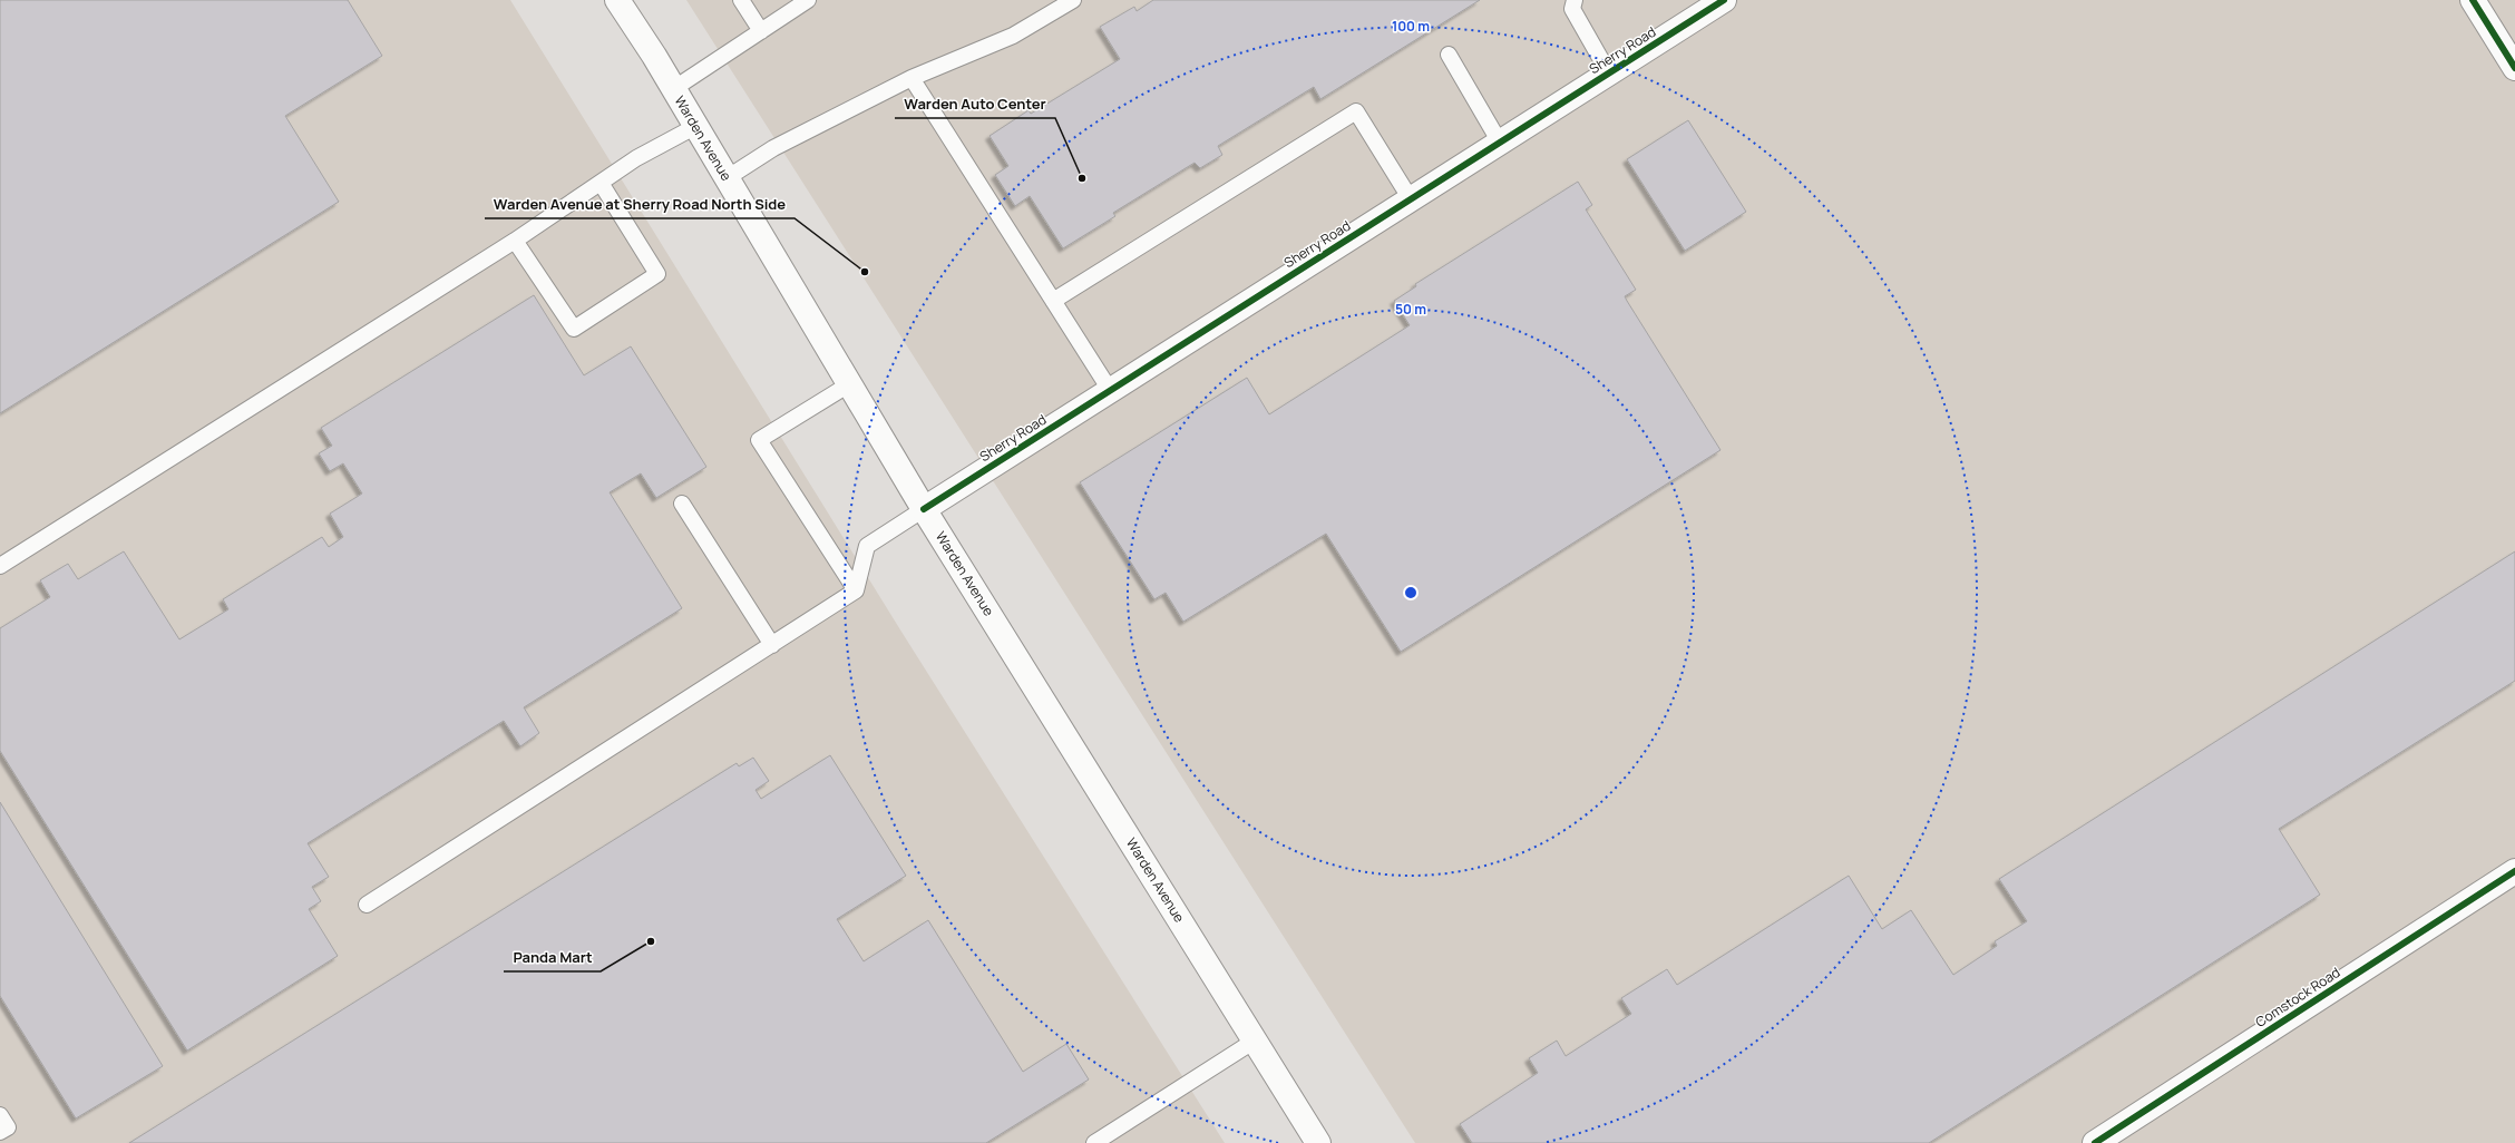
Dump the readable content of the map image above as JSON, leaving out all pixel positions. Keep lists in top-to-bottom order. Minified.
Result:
{"streets":{"street":["Sherry Road","Warden Avenue","Comstock Road"]},"crossings":[["Sherry Road","Warden Avenue"]],"places":["Warden Auto Center","Warden Avenue at Sherry Road North Side","Panda Mart"],"rings":["100 m","50 m"]}
